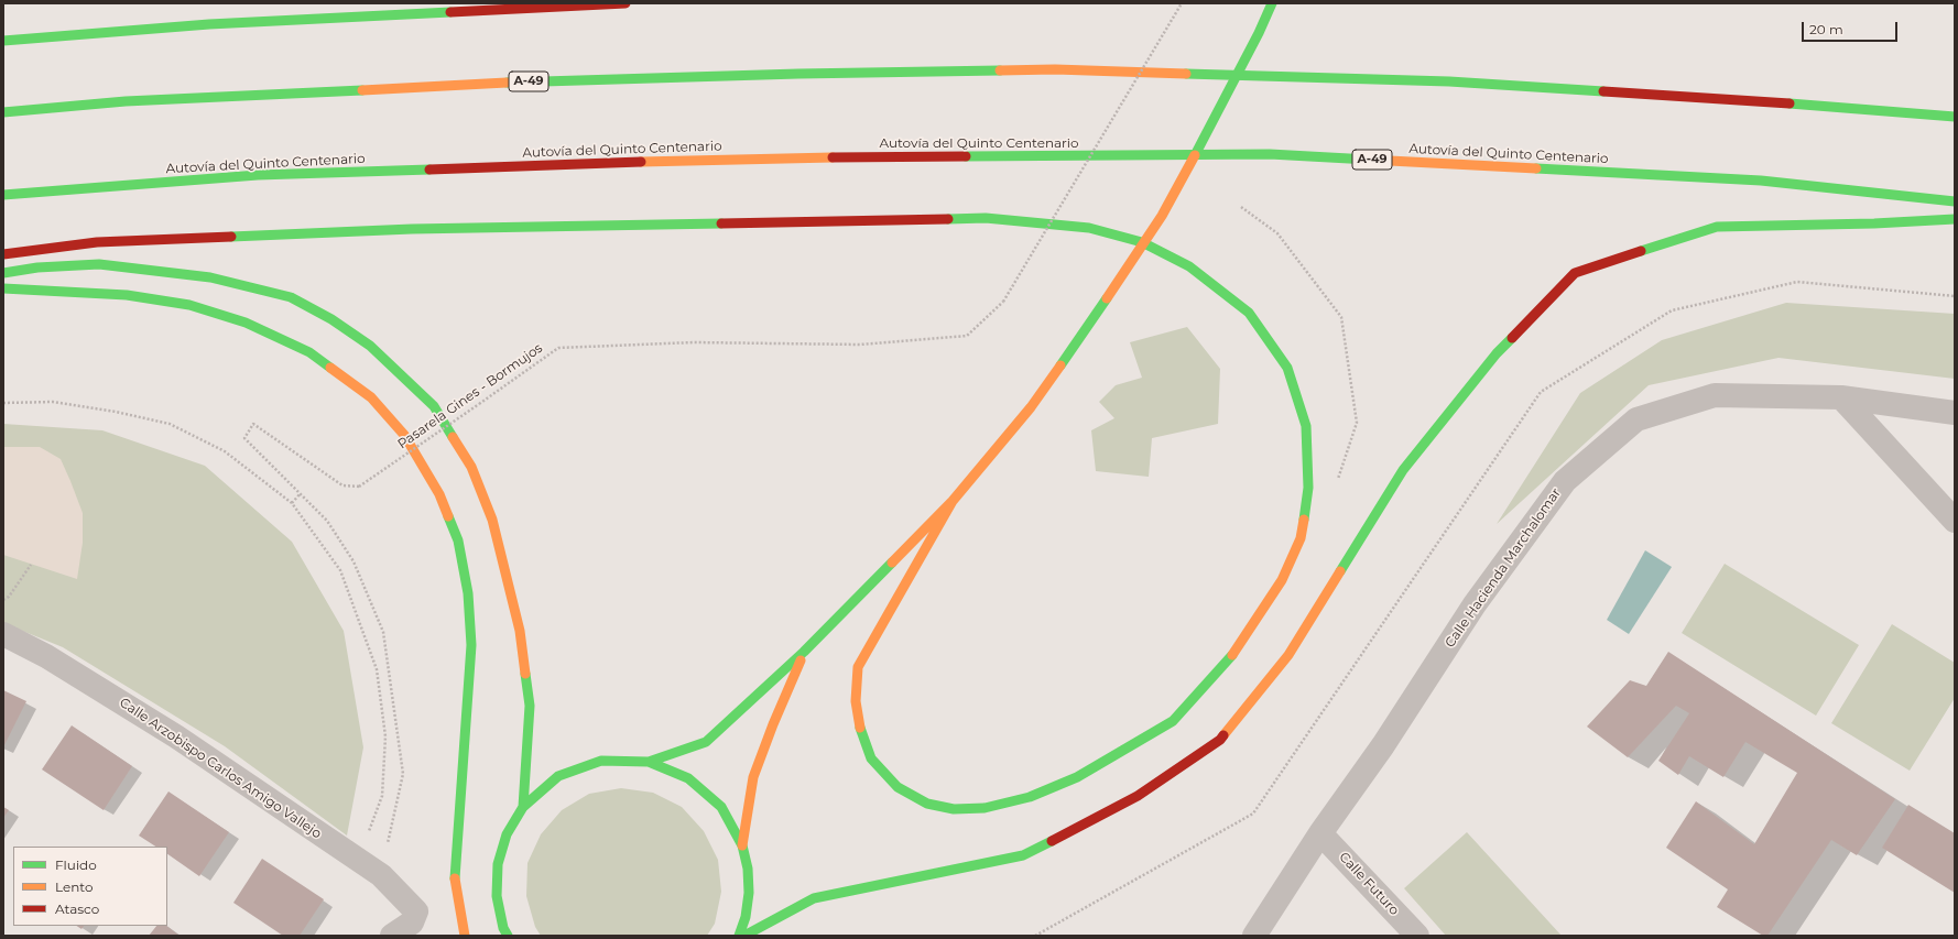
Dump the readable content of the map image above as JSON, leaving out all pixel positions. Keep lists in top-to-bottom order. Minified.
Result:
{"streets":{"main road":["A-49","Autovía del Quinto Centenario"],"street":["Calle Hacienda Marchalomar","Calle Arzobispo Carlos Amigo Vallejo","Calle Futuro"],"path":["Pasarela Gines - Bormujos"]},"crossings":[["Pasarela Gines - Bormujos","Calle Arzobispo Carlos Amigo Vallejo"],["Calle Hacienda Marchalomar","Calle Futuro"]],"legend":["Fluido","Lento","Atasco"],"scale_bar":"20 m"}
